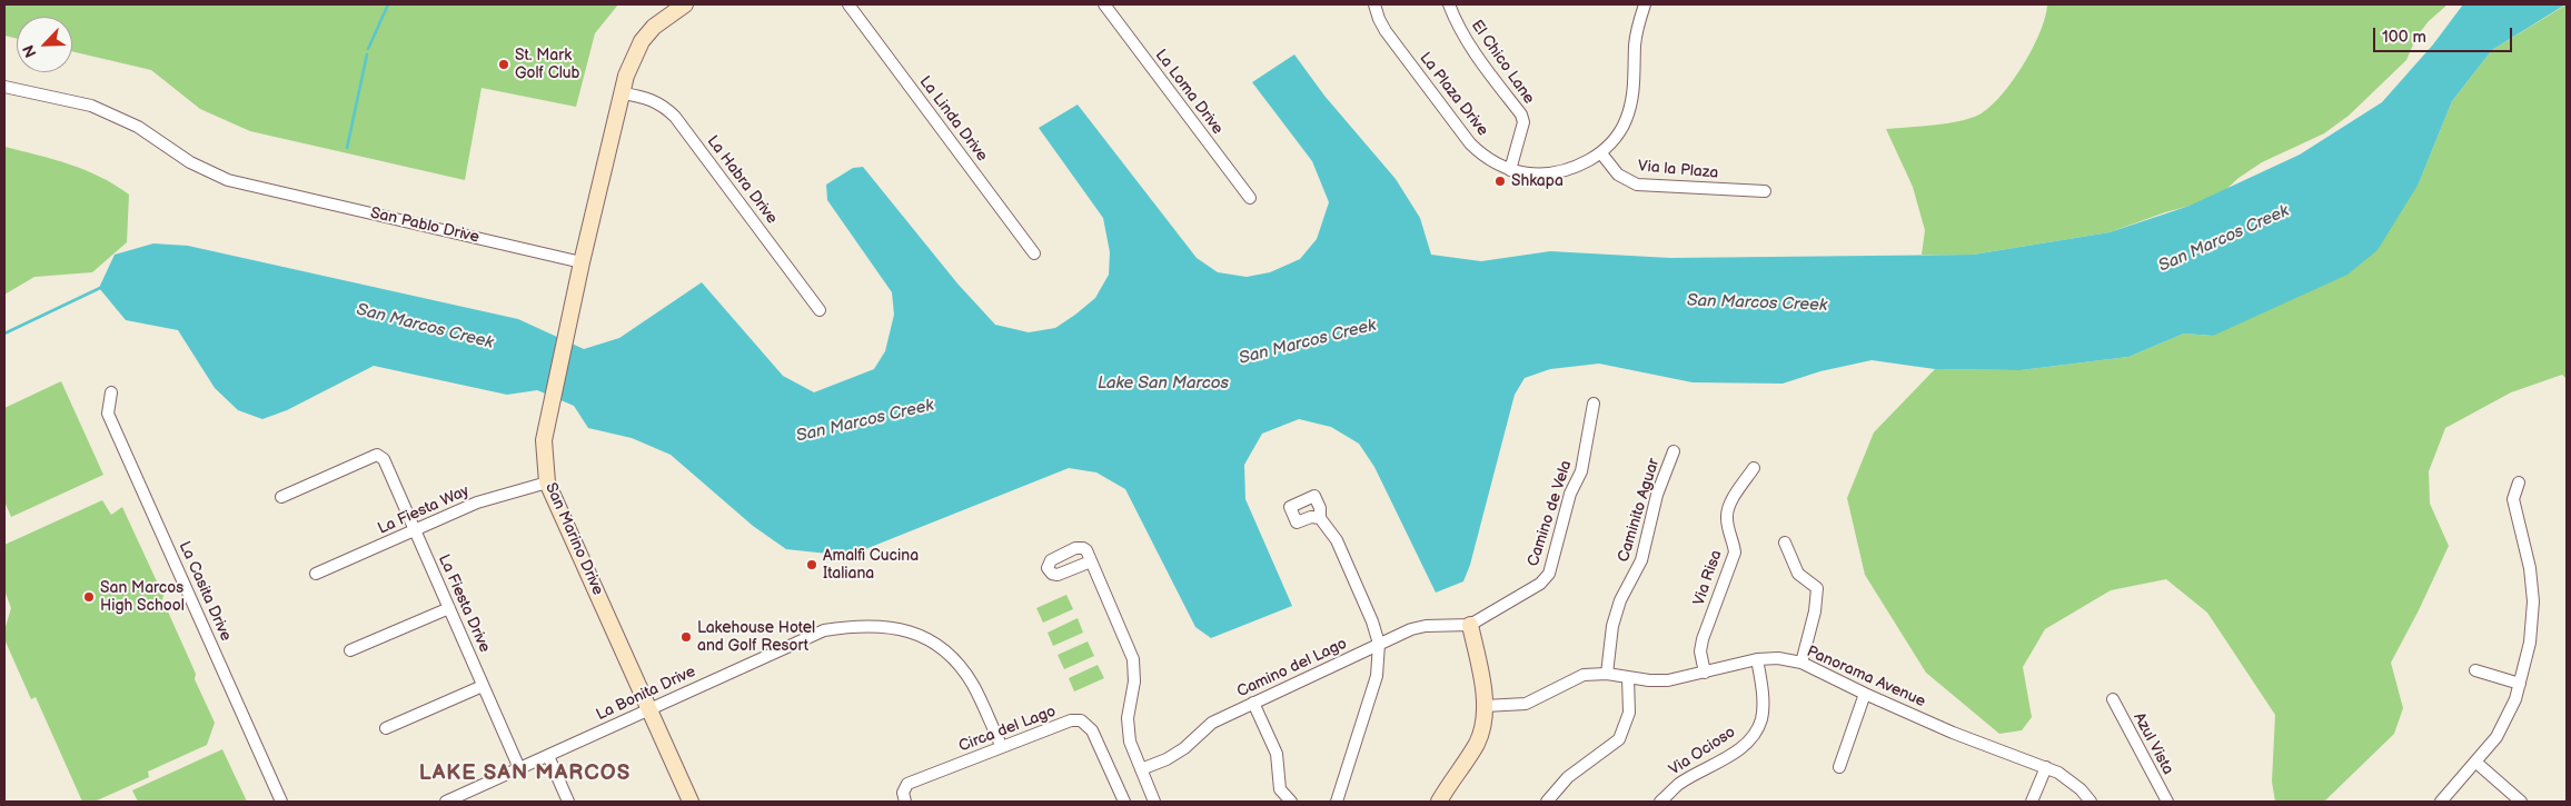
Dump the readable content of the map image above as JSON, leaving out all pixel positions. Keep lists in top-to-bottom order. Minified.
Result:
{"streets":{"street":["El Chico Lane","La Loma Drive","La Plaza Drive","La Linda Drive","Via la Plaza","La Habra Drive","San Pablo Drive","La Fiesta Way","Caminito Aguar","Camino de Vela","San Marino Drive","Via Risa","La Casita Drive","La Fiesta Drive","Camino del Lago","Panorama Avenue","La Bonita Drive","Circa del Lago","Azul Vista","Via Ocioso"]},"crossings":[["El Chico Lane","La Plaza Drive"],["La Plaza Drive","Via la Plaza"],["San Pablo Drive","San Marino Drive"],["La Fiesta Way","San Marino Drive"],["La Fiesta Way","La Fiesta Drive"],["Caminito Aguar","Panorama Avenue"],["Camino de Vela","Camino del Lago"],["San Marino Drive","La Bonita Drive"],["Via Risa","Panorama Avenue"],["La Fiesta Drive","La Bonita Drive"],["Panorama Avenue","Via Ocioso"],["La Bonita Drive","Circa del Lago"]],"districts":["LAKE SAN MARCOS"],"water":["San Marcos Creek","Lake San Marcos"],"places":["St. Mark Golf Club","Shkapa","Amalfi Cucina Italiana","San Marcos High School","Lakehouse Hotel and Golf Resort"],"scale_bar":"100 m","north":"bottom left"}
